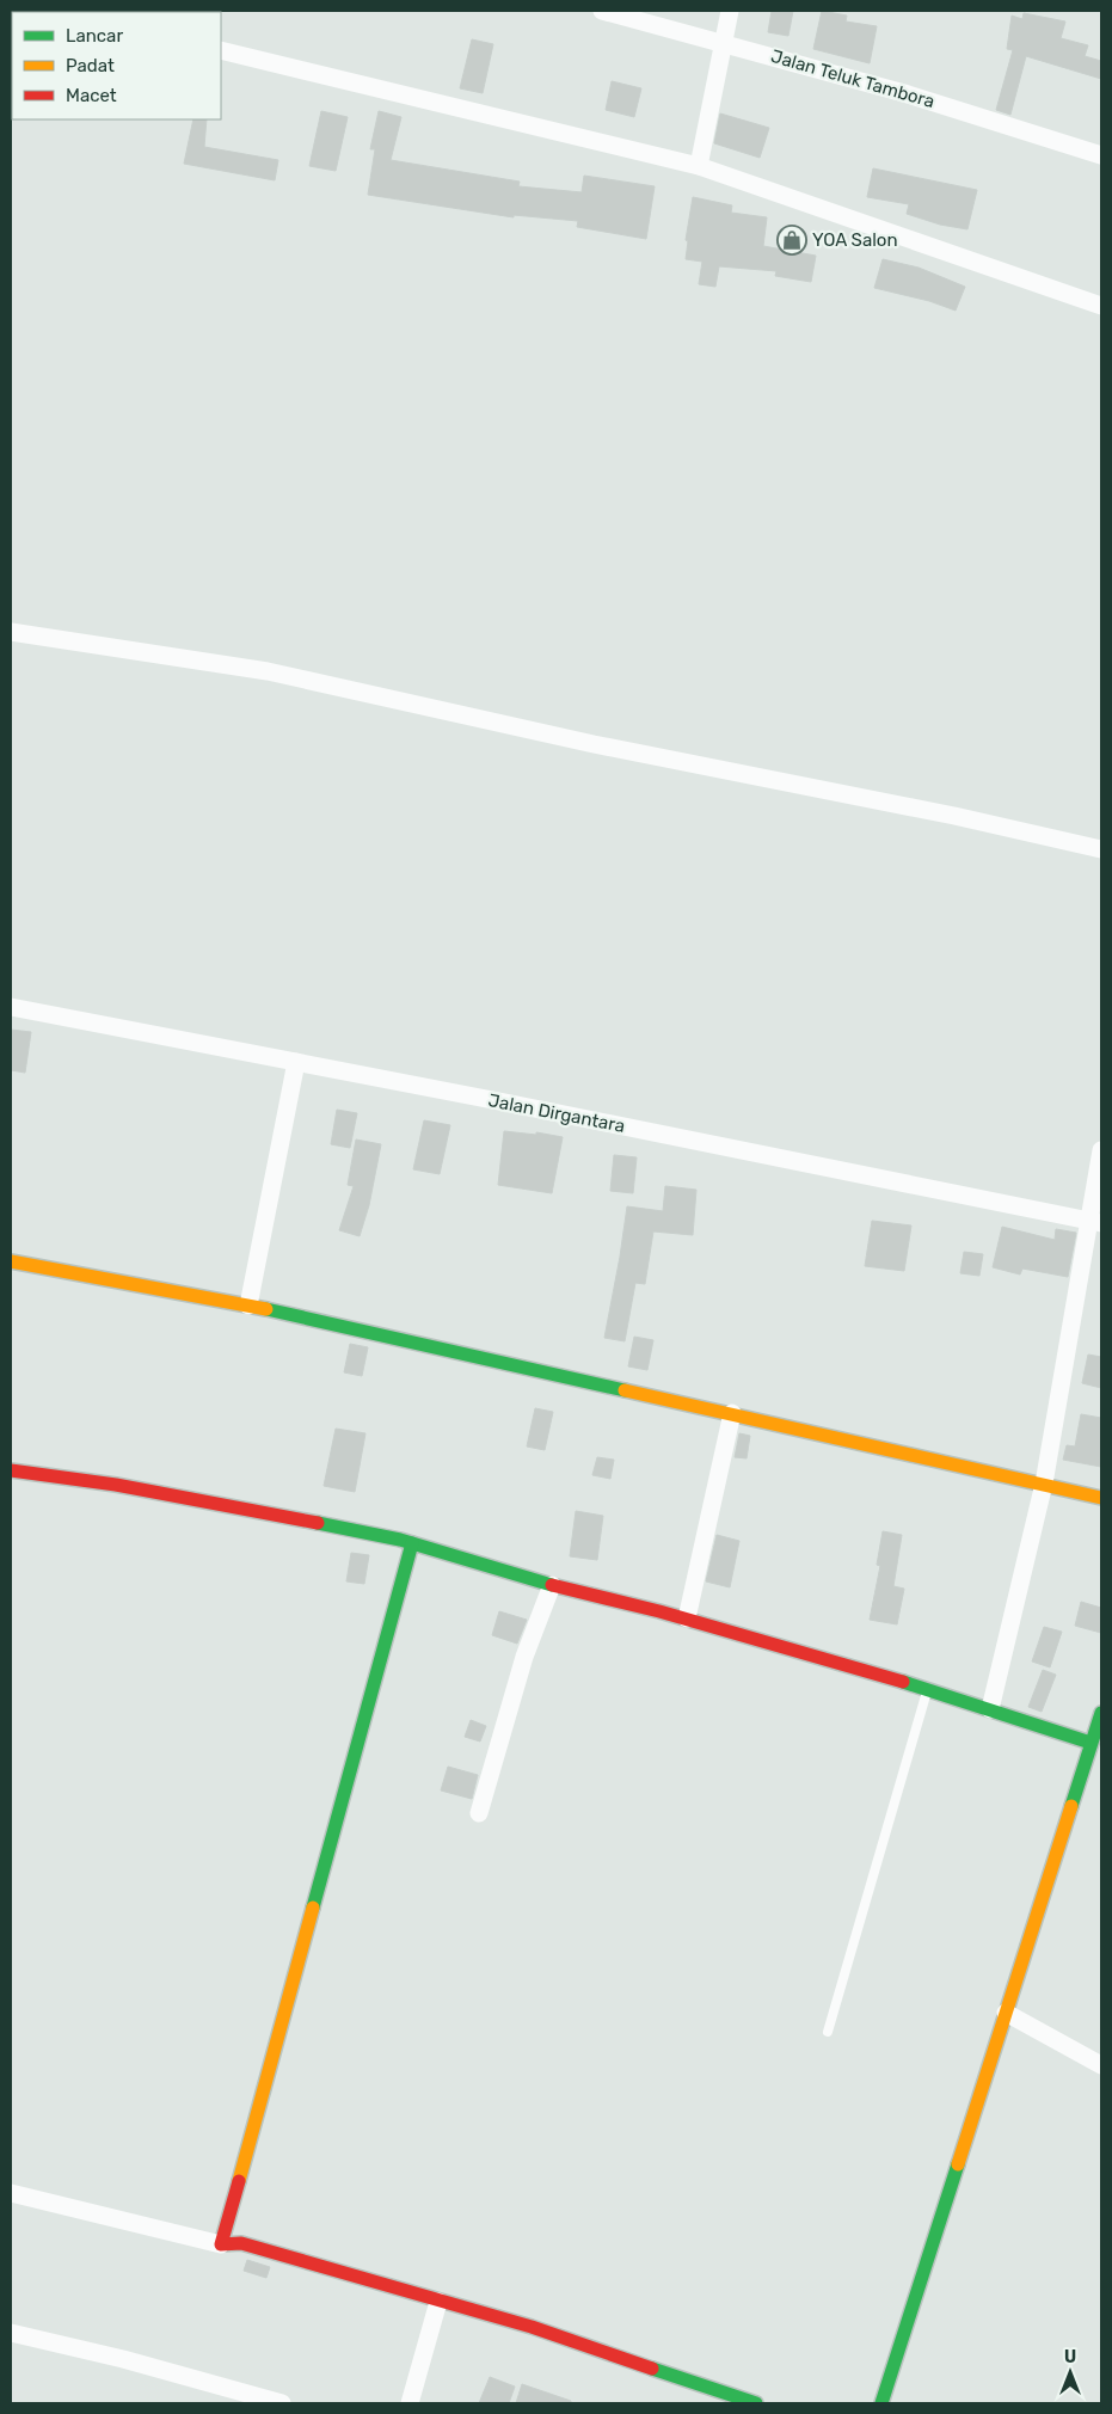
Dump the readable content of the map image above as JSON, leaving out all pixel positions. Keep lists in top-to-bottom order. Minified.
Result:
{"streets":{"street":["Jalan Teluk Tambora","Jalan Dirgantara"]},"places":{"shop":["YOA Salon"]},"legend":["Lancar","Padat","Macet"],"north":"top"}
